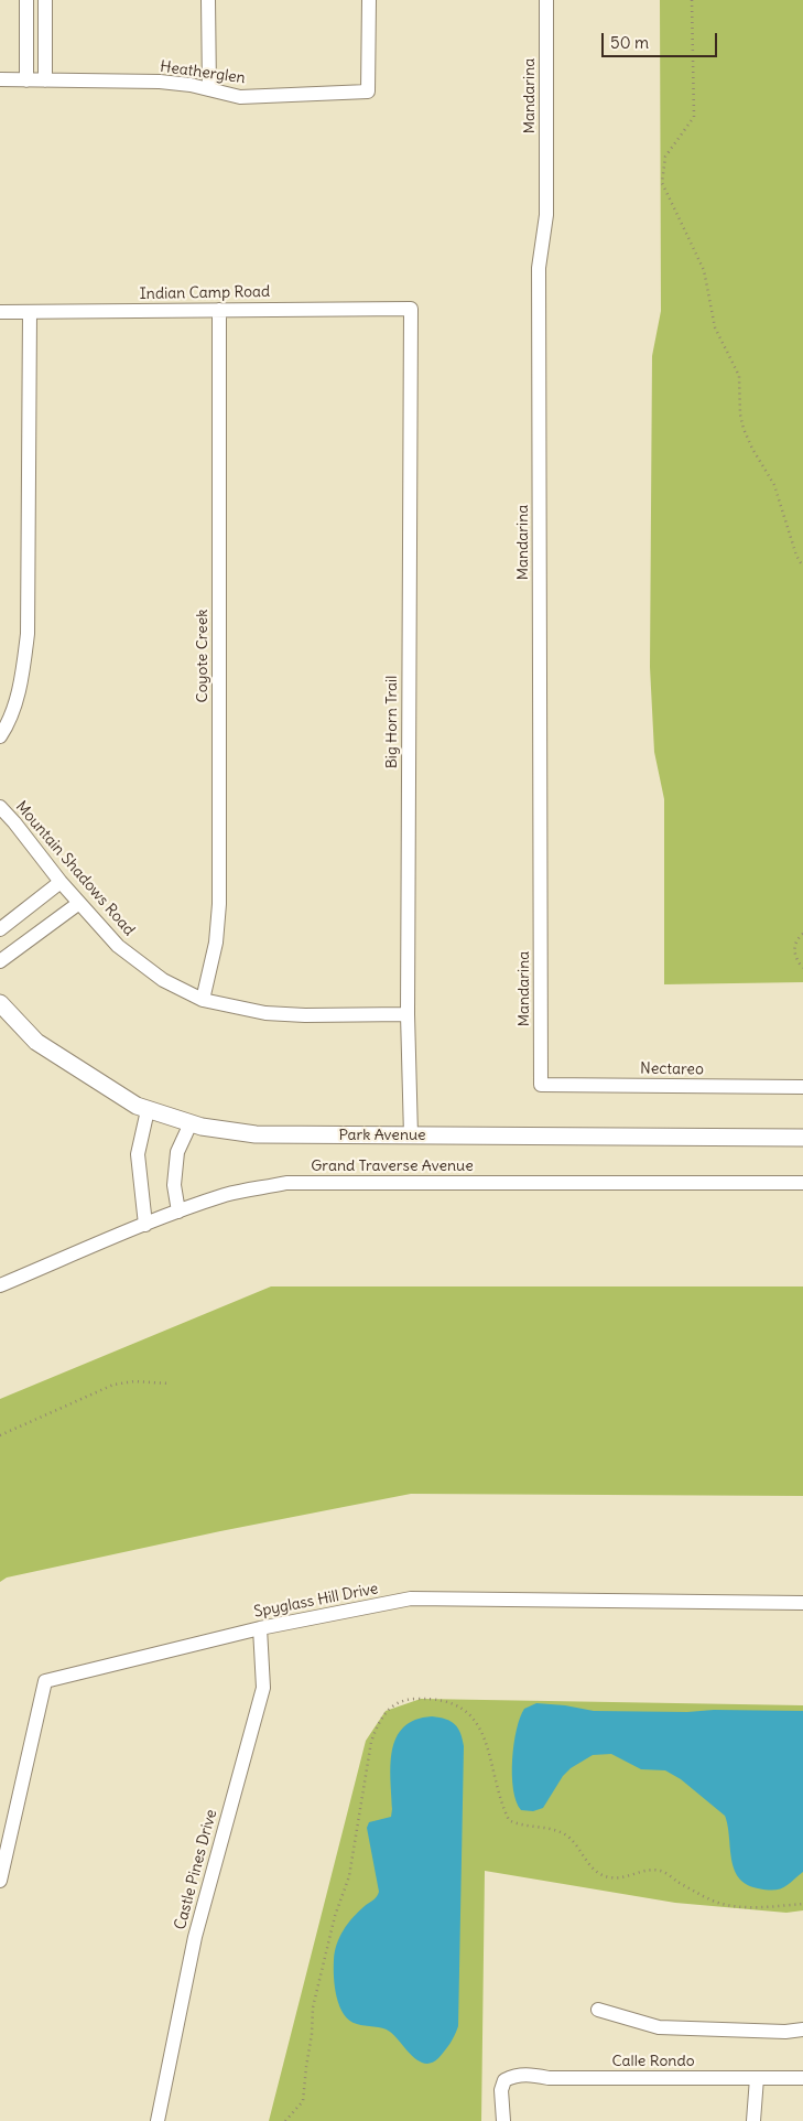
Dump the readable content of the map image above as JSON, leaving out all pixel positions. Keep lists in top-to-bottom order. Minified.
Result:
{"streets":{"street":["Heatherglen","Mandarina","Indian Camp Road","Coyote Creek","Big Horn Trail","Mountain Shadows Road","Nectareo","Park Avenue","Grand Traverse Avenue","Spyglass Hill Drive","Castle Pines Drive","Calle Rondo"]},"crossings":[["Mandarina","Nectareo"],["Indian Camp Road","Coyote Creek"],["Indian Camp Road","Big Horn Trail"],["Coyote Creek","Mountain Shadows Road"],["Big Horn Trail","Mountain Shadows Road"],["Big Horn Trail","Park Avenue"],["Spyglass Hill Drive","Castle Pines Drive"]],"scale_bar":"50 m"}
